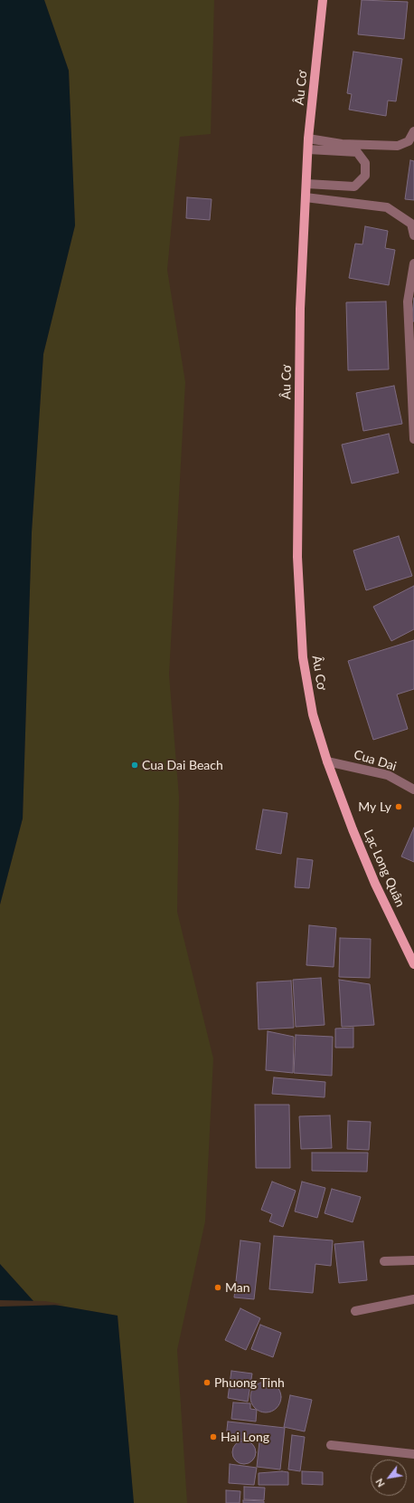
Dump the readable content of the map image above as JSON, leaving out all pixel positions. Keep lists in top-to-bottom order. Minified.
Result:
{"streets":{"main road":["Âu Cơ","Lạc Long Quân"],"street":["Cua Dai"]},"crossings":[["Âu Cơ","Cua Dai"],["Âu Cơ","Lạc Long Quân"],["Cua Dai","Lạc Long Quân"]],"places":["Cua Dai Beach","My Ly","Man","Phuong Tinh","Hai Long"],"north":"bottom left"}
